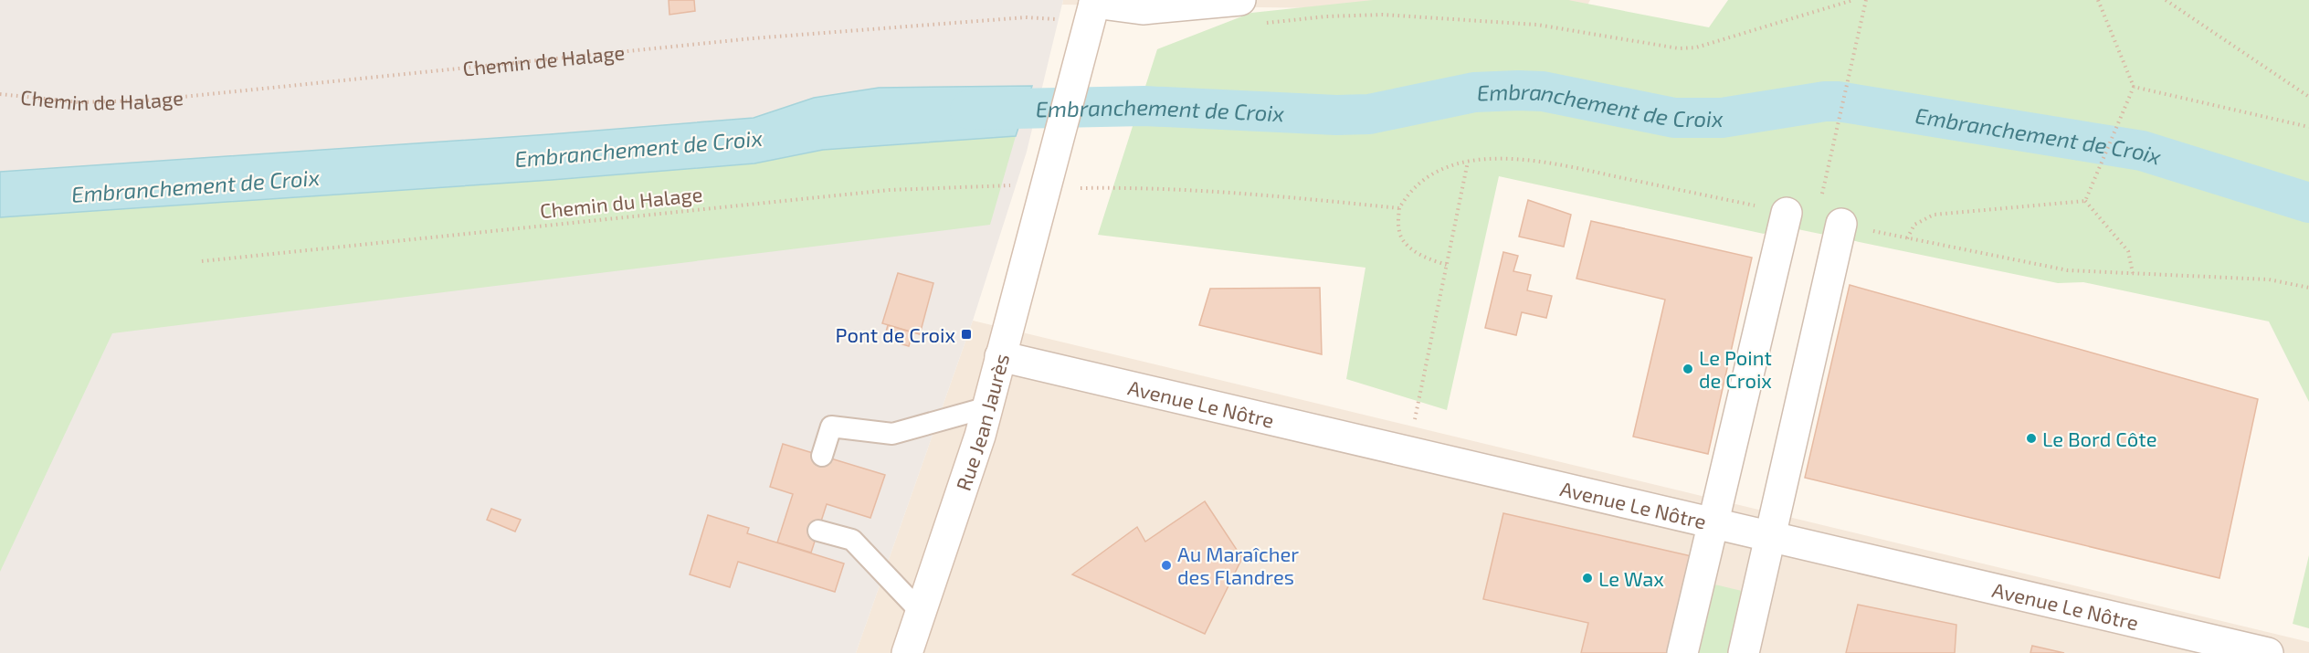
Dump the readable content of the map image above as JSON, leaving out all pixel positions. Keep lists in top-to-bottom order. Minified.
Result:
{"streets":{"street":["Avenue Le Nôtre","Rue Jean Jaurès"],"path":["Chemin de Halage","Chemin du Halage"]},"crossings":[["Chemin de Halage","Rue Jean Jaurès"],["Chemin du Halage","Rue Jean Jaurès"],["Avenue Le Nôtre","Rue Jean Jaurès"]],"water":["Embranchement de Croix"],"places":{"transit":["Pont de Croix"],"other":["Le Point de Croix","Le Bord Côte","Au Maraîcher des Flandres","Le Wax"]}}
